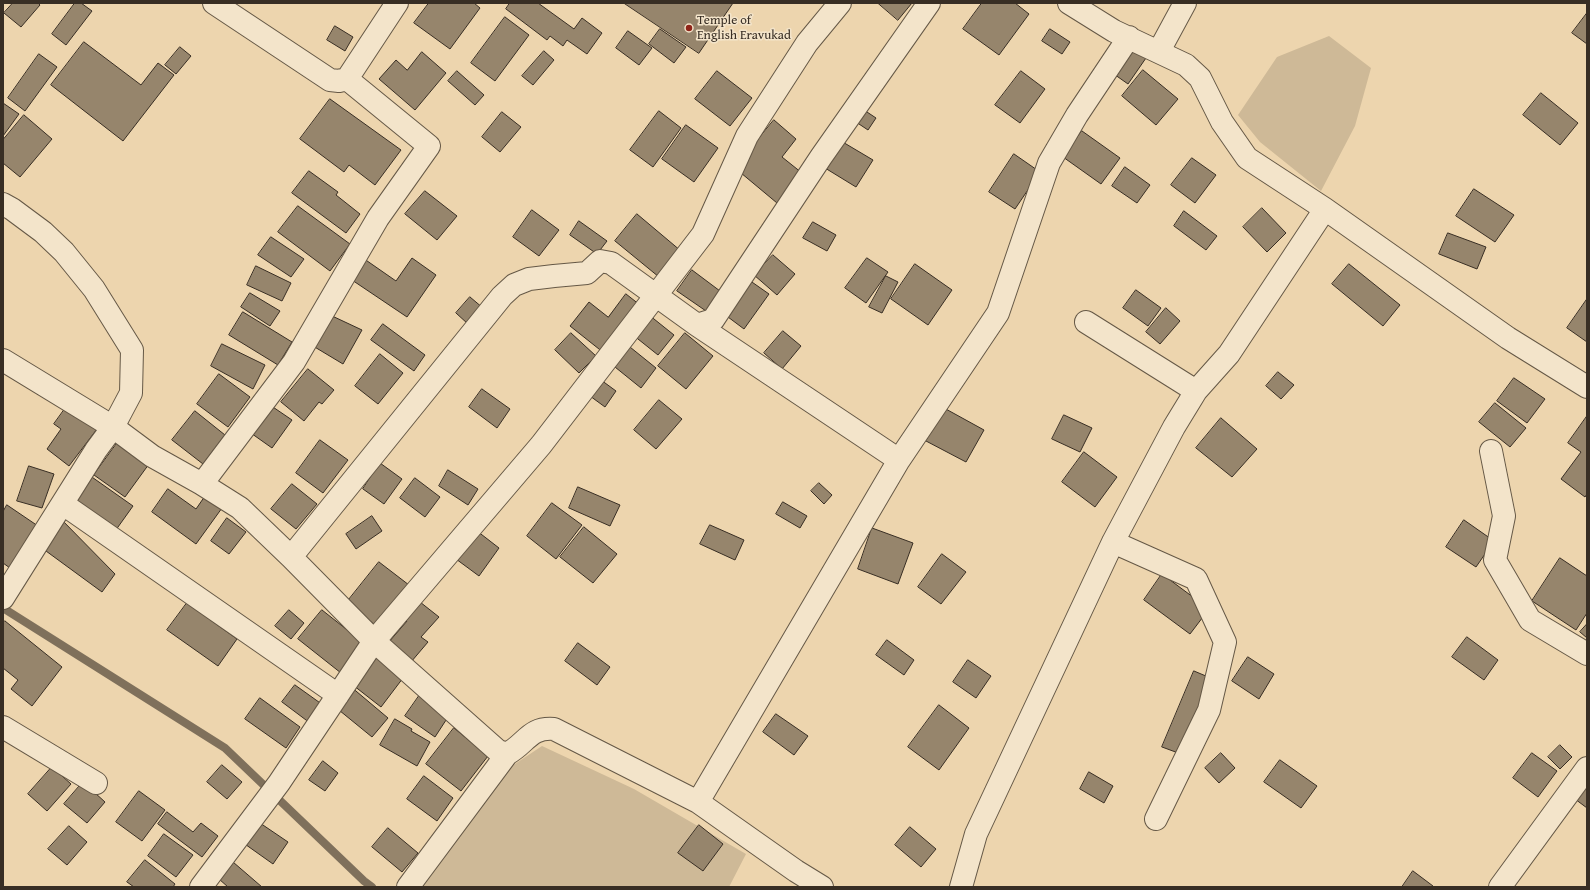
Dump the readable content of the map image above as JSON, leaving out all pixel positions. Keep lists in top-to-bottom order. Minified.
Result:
{"places":["Temple of English Eravukad"]}
